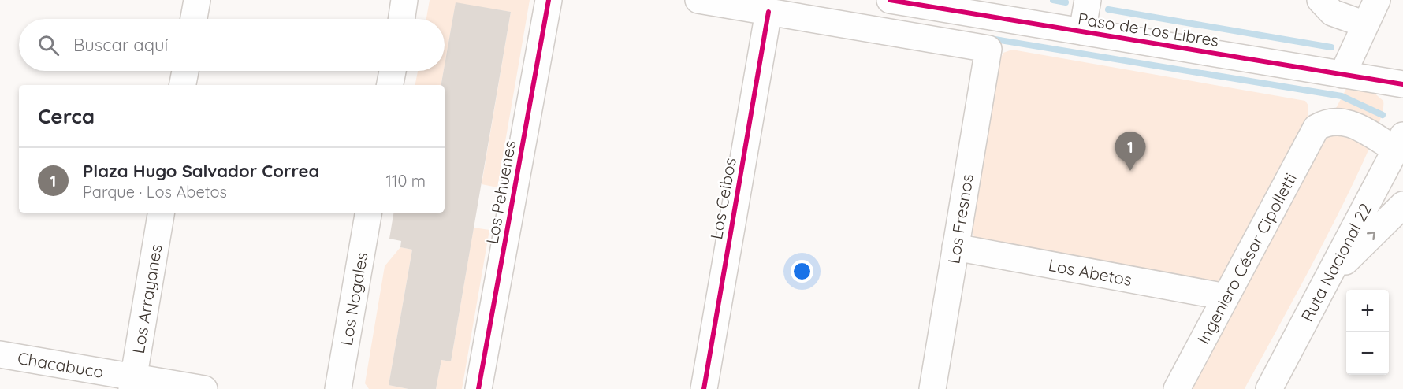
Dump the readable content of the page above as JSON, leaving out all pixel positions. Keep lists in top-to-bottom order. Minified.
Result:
{"streets":{"main road":["Paso de Los Libres","Los Pehuenes","Los Ceibos","Los Fresnos","Ingeniero César Cipolletti","Ruta Nacional 22","Los Abetos","Los Nogales","Los Arrayanes","Chacabuco"]},"crossings":[["Los Ceibos","Los Fresnos"],["Los Fresnos","Los Abetos"],["Ingeniero César Cipolletti","Ruta Nacional 22"],["Ingeniero César Cipolletti","Los Abetos"],["Los Arrayanes","Chacabuco"]],"page":{"search":"Buscar aquí","heading":"Cerca","pins":"1","list":[{"mark":"1","name":"Plaza Hugo Salvador Correa","note":"Parque · Los Abetos","value":"110 m"}],"map_buttons":["+","−"]}}
